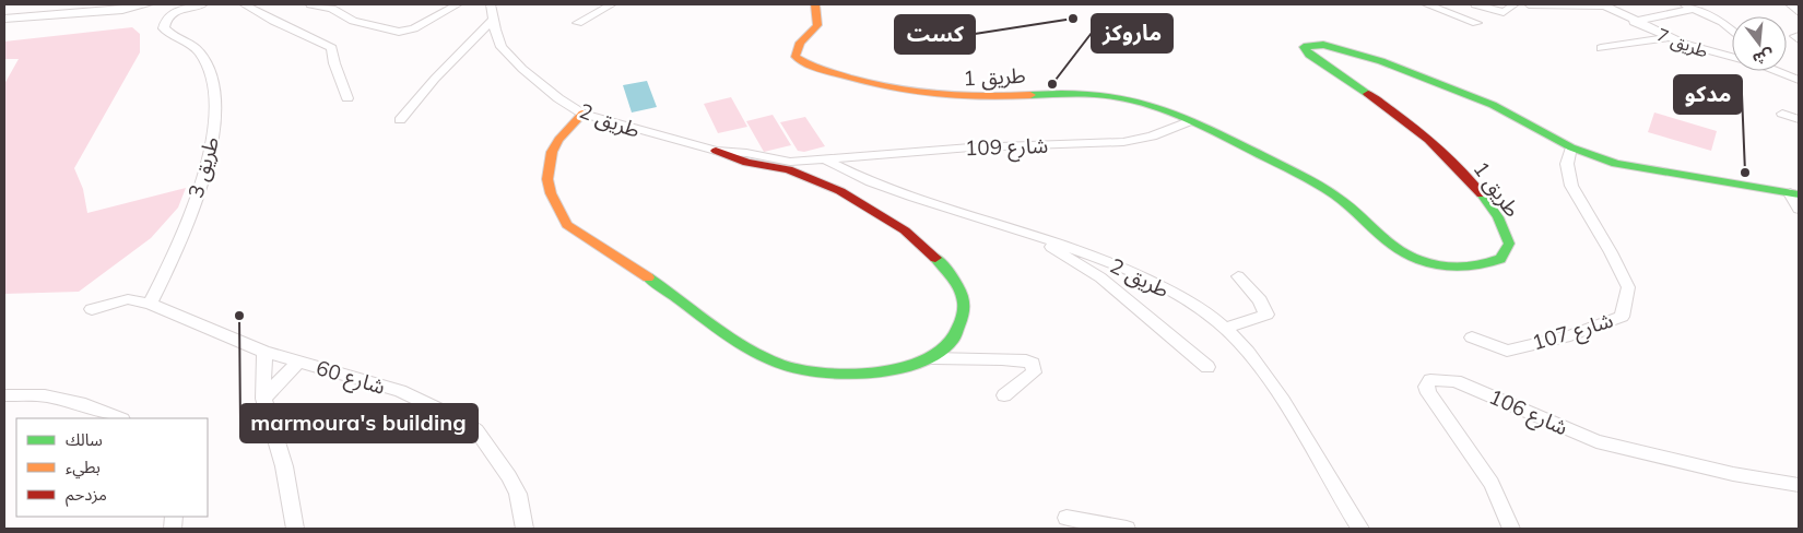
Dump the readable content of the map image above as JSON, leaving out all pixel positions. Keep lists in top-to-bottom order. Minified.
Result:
{"streets":{"street":["7 طريق","طريق 1","طريق 2","شارع 109","طريق 3","شارع 107","شارع 60","شارع 106"]},"crossings":[["طريق 1","شارع 109"],["طريق 1","شارع 107"],["طريق 2","شارع 109"],["طريق 3","شارع 60"]],"places":["كست","ماروكز","مدكو","marmoura's building"],"legend":["سالك","بطيء","مزدحم"],"north":"bottom"}
